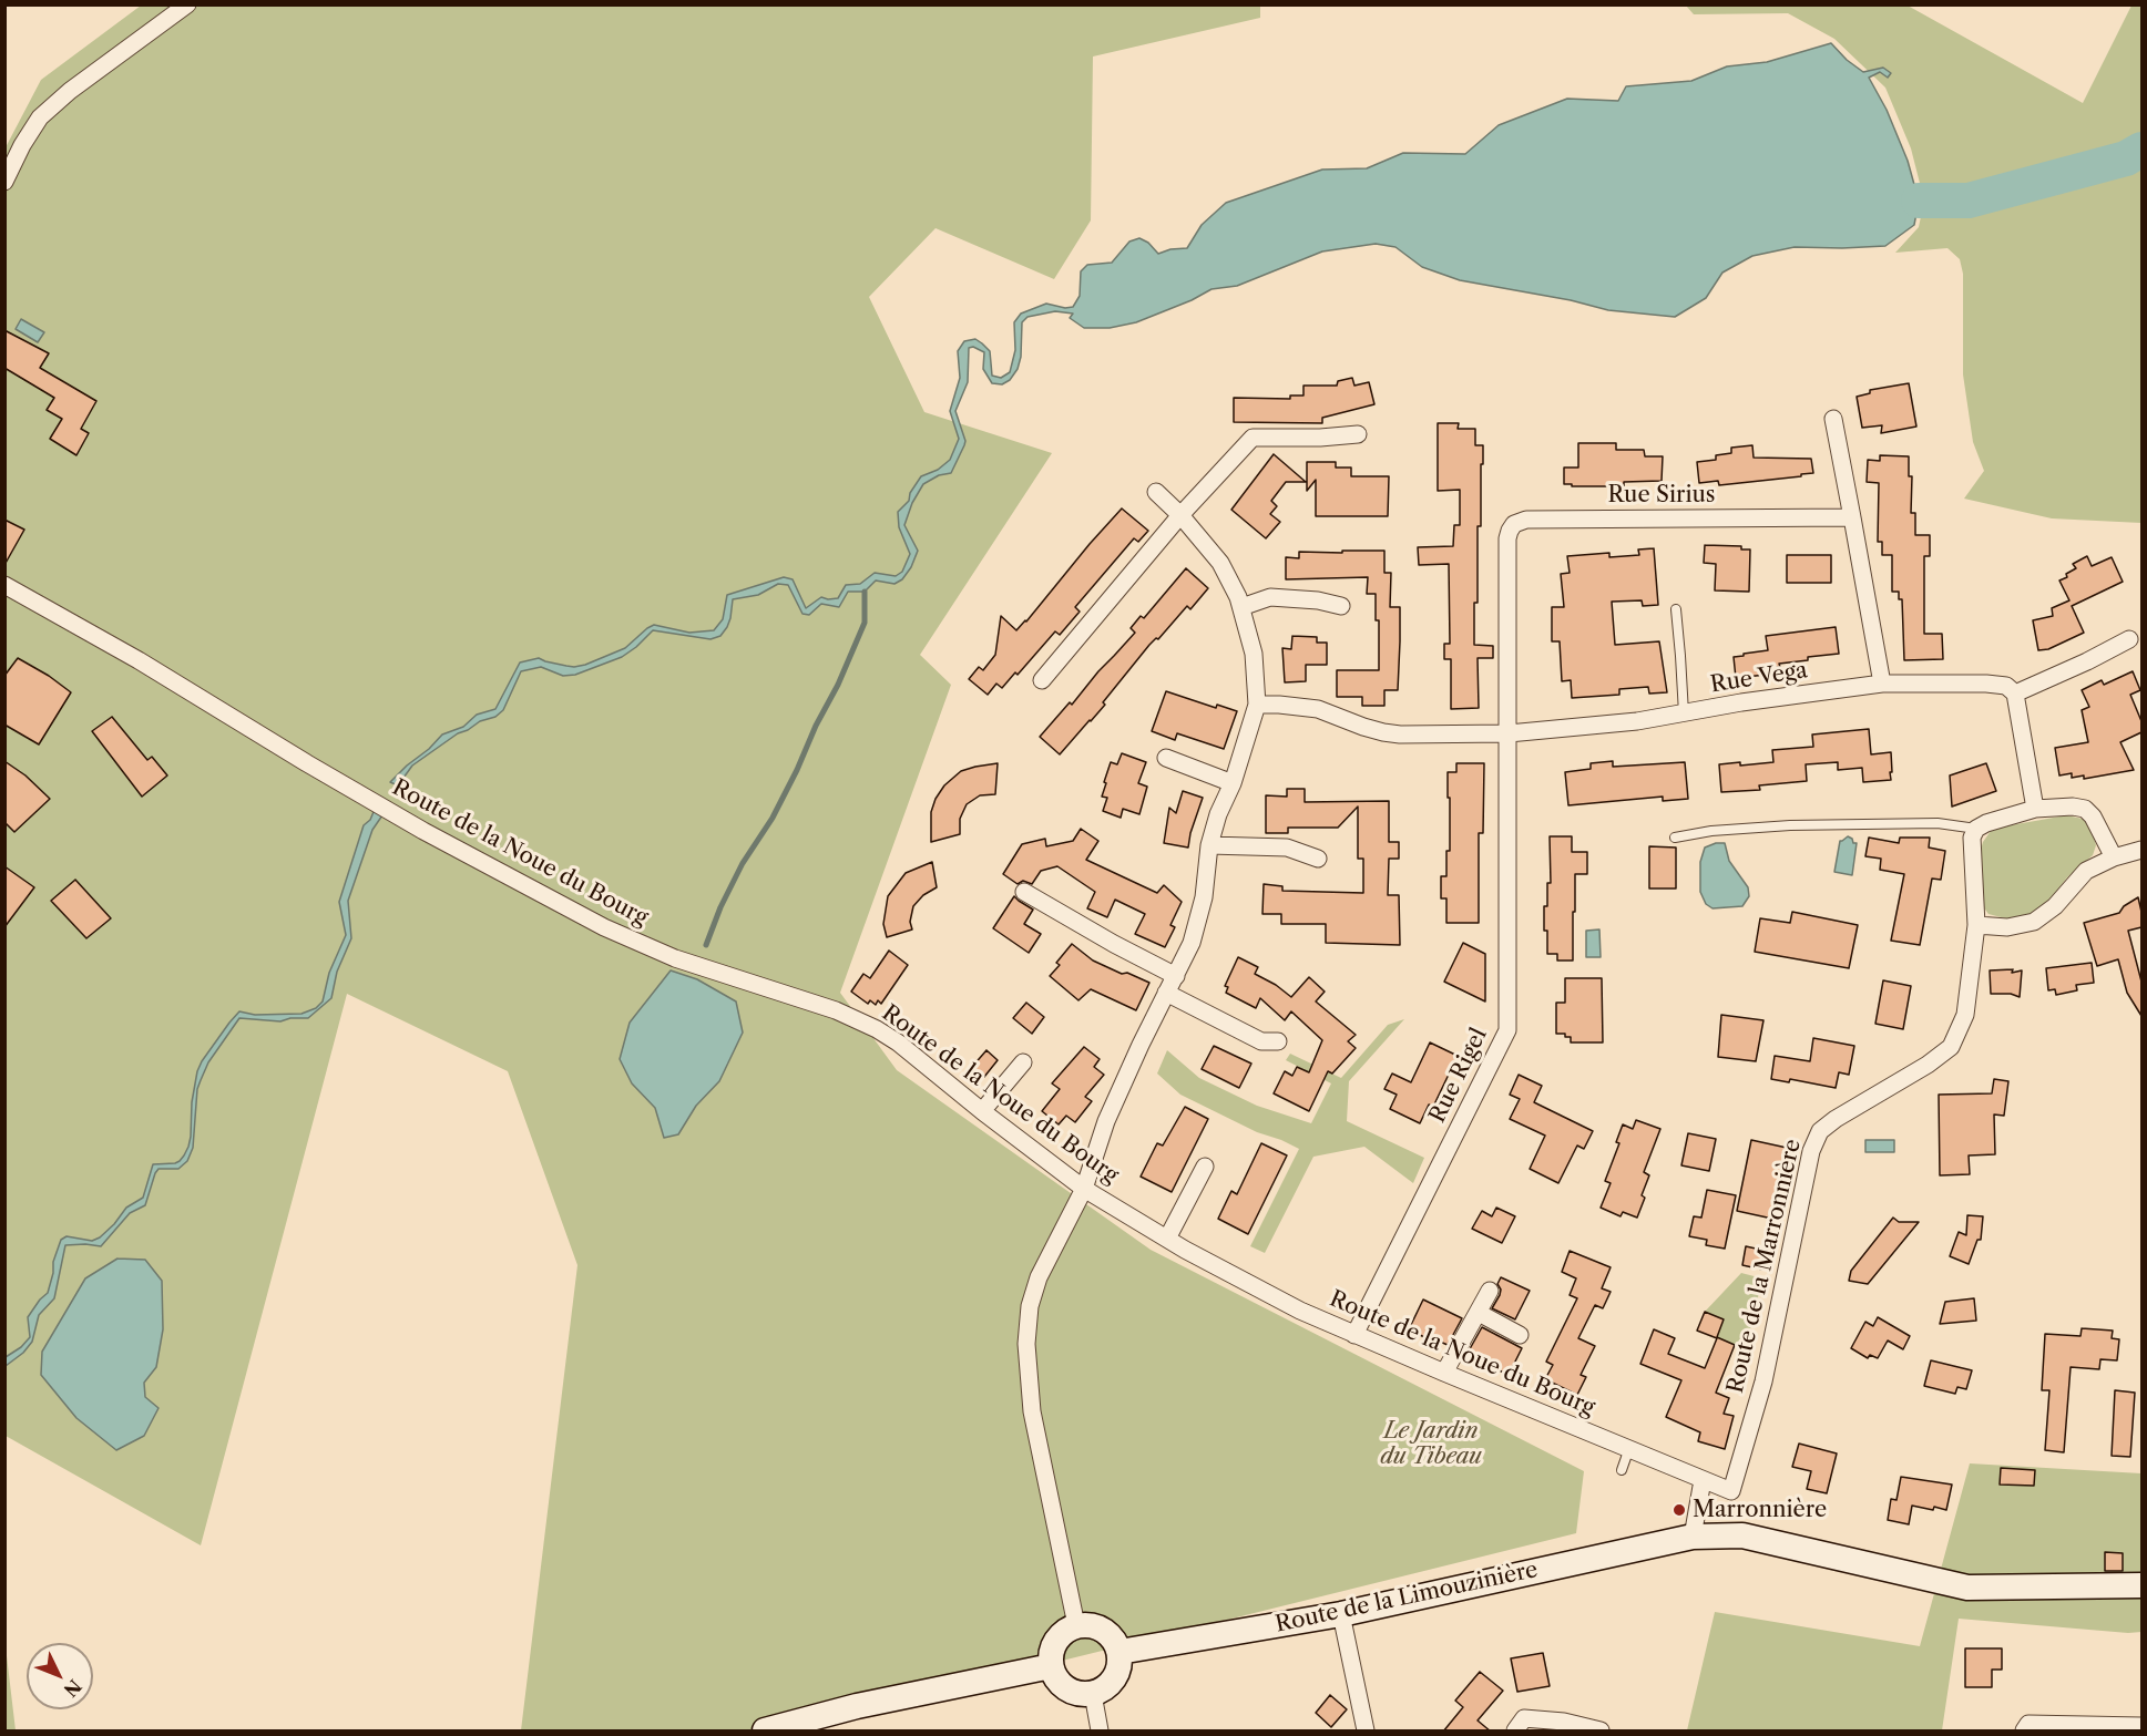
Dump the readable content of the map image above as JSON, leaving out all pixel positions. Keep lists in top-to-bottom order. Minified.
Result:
{"streets":{"street":["Rue Sirius","Rue Vega","Route de la Noue du Bourg","Rue Rigel","Route de la Marronnière","Route de la Limouzinière"]},"crossings":[["Rue Sirius","Rue Vega"],["Rue Sirius","Rue Rigel"],["Rue Vega","Rue Rigel"],["Route de la Noue du Bourg","Rue Rigel"],["Route de la Noue du Bourg","Route de la Marronnière"]],"parks":["Le Jardin du Tibeau"],"places":["Marronnière"],"north":"bottom right"}
